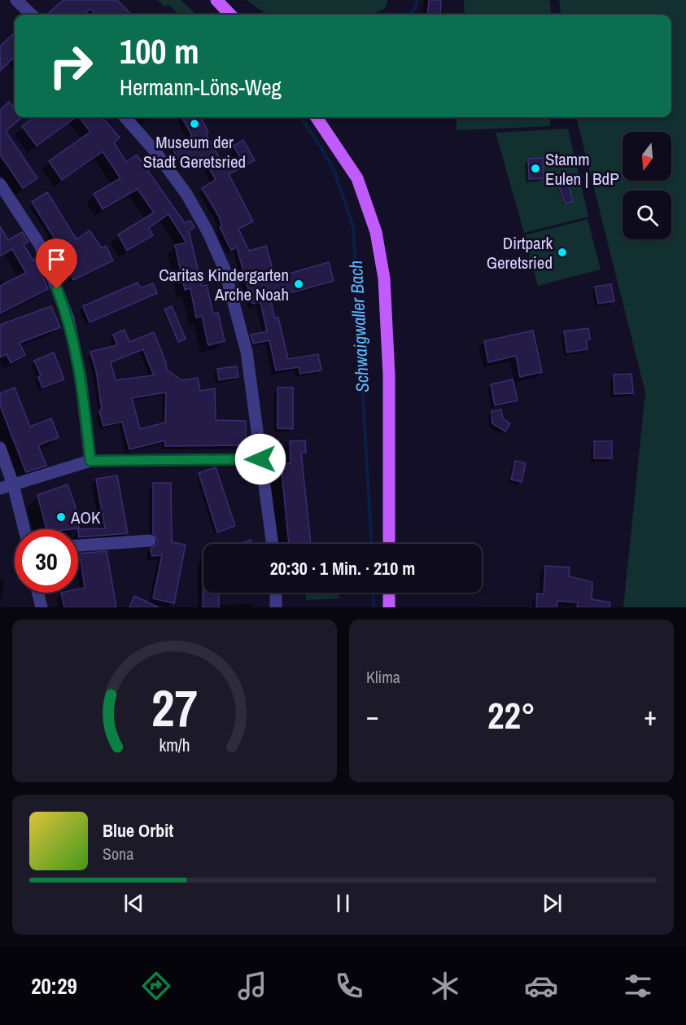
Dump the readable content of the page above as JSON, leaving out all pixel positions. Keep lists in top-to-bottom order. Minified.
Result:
{"water":["Schwaigwaller Bach"],"places":["Museum der Stadt Geretsried","Stamm Eulen | BdP","Dirtpark Geretsried","Caritas Kindergarten Arche Noah","AOK"],"north":"bottom","page":{"turn":["100 m","Hermann-Löns-Weg"],"limit":"30","trip":"20:30 · 1 Min. · 210 m","tile":"Klima","heat":["−","22°","+"],"song":["Blue Orbit","Sona"],"tabs":"20:29","gauge":["27","km/h"]}}
